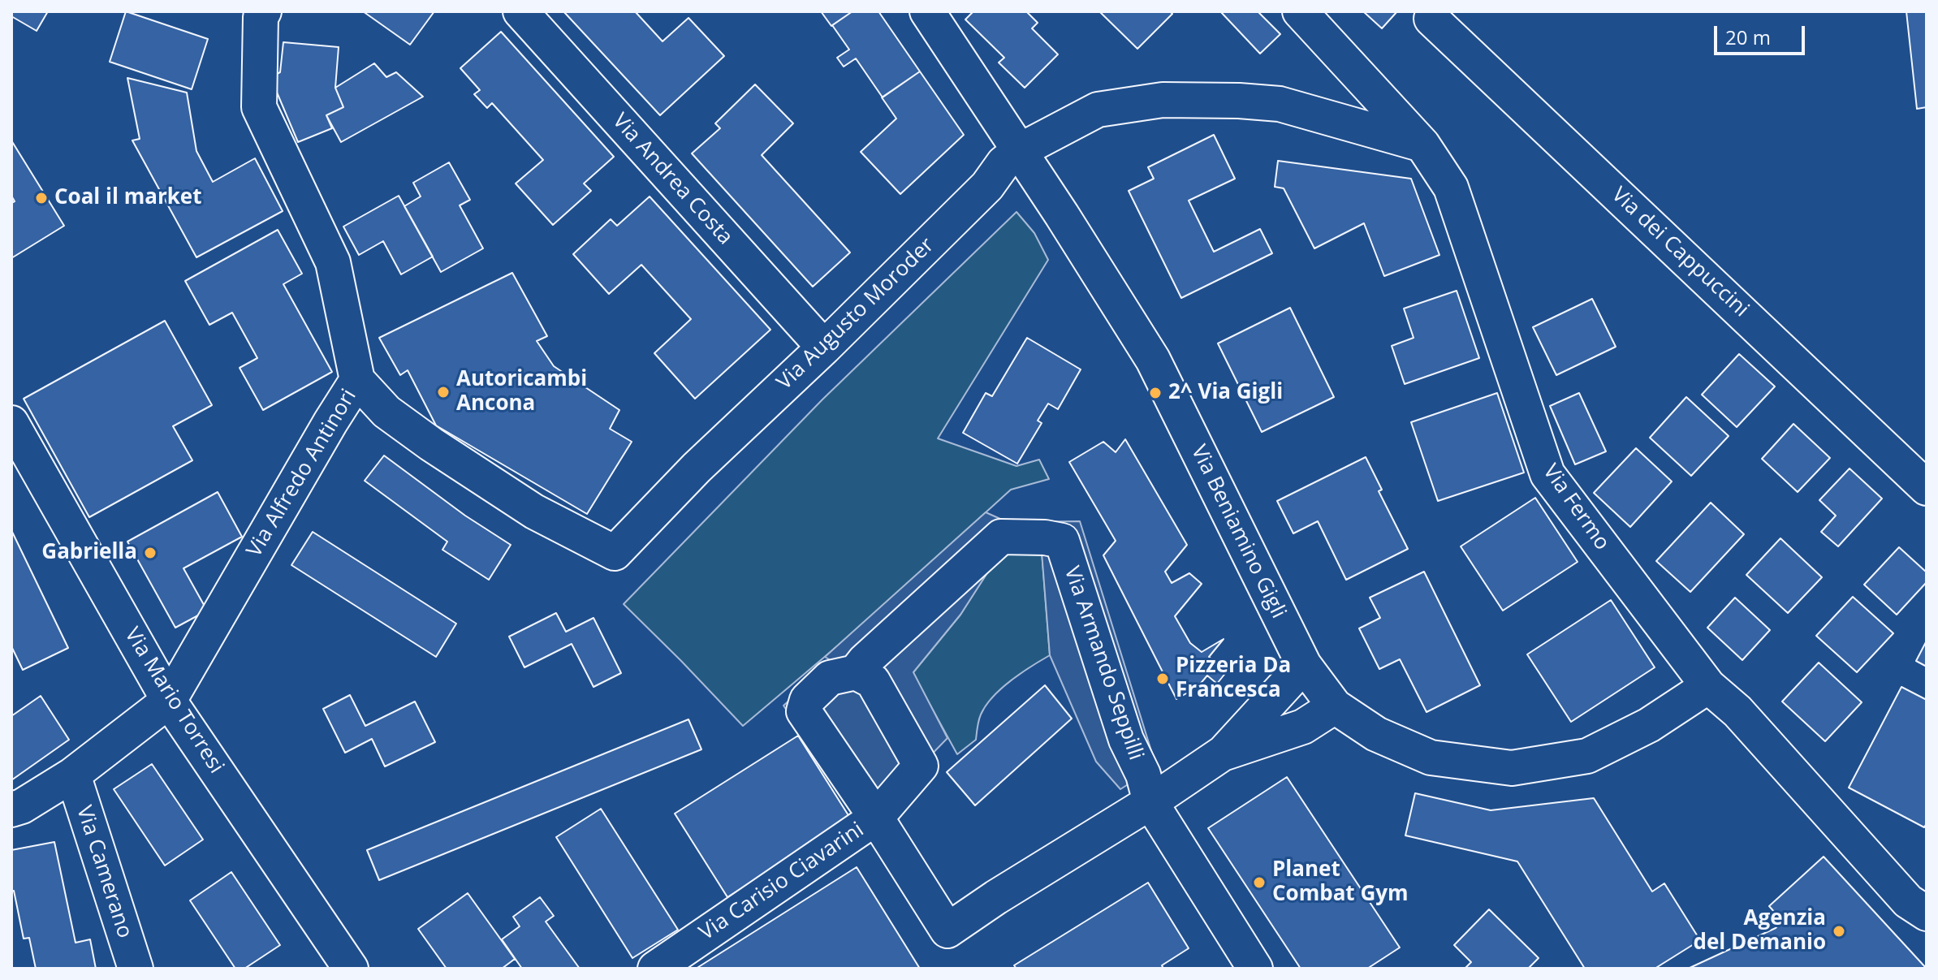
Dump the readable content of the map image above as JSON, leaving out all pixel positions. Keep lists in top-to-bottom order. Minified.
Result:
{"streets":{"street":["Via Andrea Costa","Via dei Cappuccini","Via Augusto Moroder","Via Alfredo Antinori","Via Fermo","Via Beniamino Gigli","Via Armando Seppilli","Via Mario Torresi","Via Camerano","Via Carisio Ciavarini"]},"crossings":[["Via Andrea Costa","Via Augusto Moroder"],["Via Augusto Moroder","Via Alfredo Antinori"],["Via Augusto Moroder","Via Fermo"],["Via Augusto Moroder","Via Beniamino Gigli"],["Via Alfredo Antinori","Via Mario Torresi"],["Via Alfredo Antinori","Via Camerano"],["Via Fermo","Via Beniamino Gigli"],["Via Armando Seppilli","Via Carisio Ciavarini"],["Via Mario Torresi","Via Camerano"]],"places":["Coal il market","Autoricambi Ancona","2^ Via Gigli","Gabriella","Pizzeria Da Francesca","Planet Combat Gym","Agenzia del Demanio"],"scale_bar":"20 m"}
